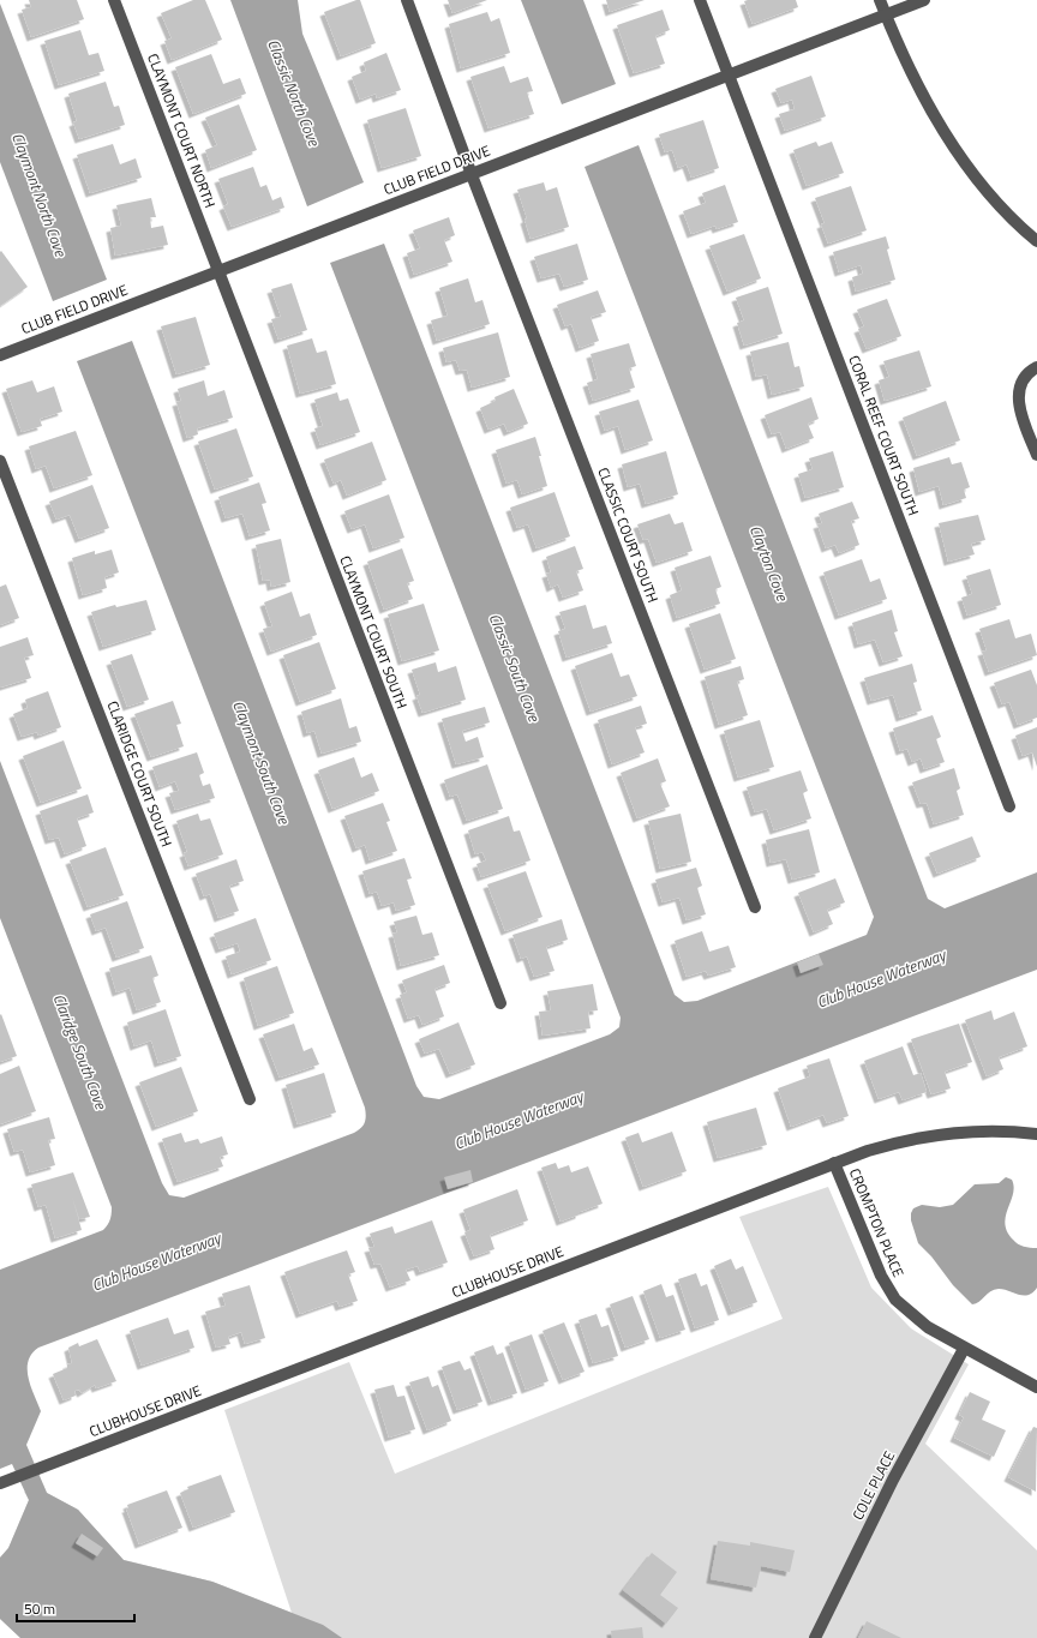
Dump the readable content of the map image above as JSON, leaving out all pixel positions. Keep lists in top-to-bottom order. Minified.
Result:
{"streets":{"street":["CLAYMONT COURT NORTH","CLUB FIELD DRIVE","CORAL REEF COURT SOUTH","CLASSIC COURT SOUTH","CLAYMONT COURT SOUTH","CLARIDGE COURT SOUTH","CROMPTON PLACE","CLUBHOUSE DRIVE","COLE PLACE"]},"crossings":[["CLAYMONT COURT NORTH","CLUB FIELD DRIVE"],["CLAYMONT COURT NORTH","CLAYMONT COURT SOUTH"],["CLUB FIELD DRIVE","CORAL REEF COURT SOUTH"],["CLUB FIELD DRIVE","CLASSIC COURT SOUTH"],["CLUB FIELD DRIVE","CLAYMONT COURT SOUTH"],["CROMPTON PLACE","CLUBHOUSE DRIVE"],["CROMPTON PLACE","COLE PLACE"]],"water":["Classic North Cove","Claymont North Cove","Clayton Cove","Classic South Cove","Claymont South Cove","Club House Waterway","Claridge South Cove"],"scale_bar":"50 m"}
